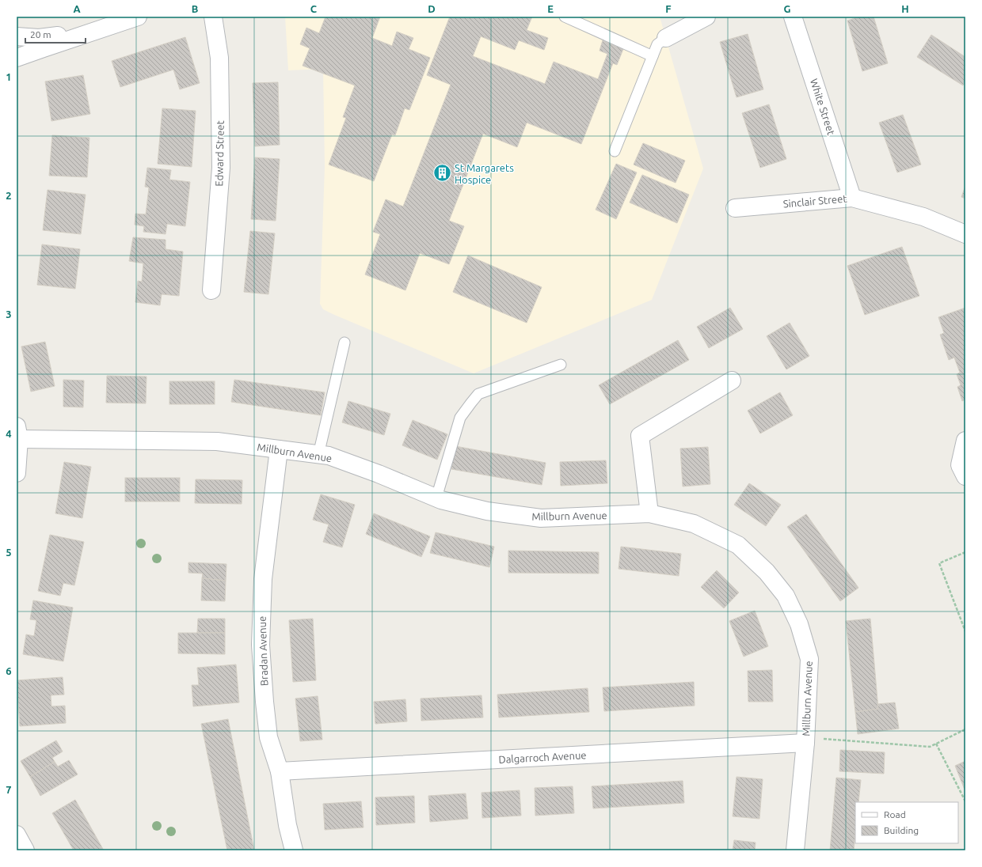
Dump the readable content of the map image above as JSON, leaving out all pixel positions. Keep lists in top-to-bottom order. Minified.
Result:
{"streets":{"street":["White Street","Edward Street","Sinclair Street","Millburn Avenue","Bradan Avenue","Dalgarroch Avenue"]},"crossings":[["White Street","Sinclair Street"],["Millburn Avenue","Bradan Avenue"],["Millburn Avenue","Dalgarroch Avenue"],["Bradan Avenue","Dalgarroch Avenue"]],"places":{"building":["St Margarets Hospice"]},"legend":["Road","Building"],"scale_bar":"20 m","grid":{"columns":["A","B","C","D","E","F","G","H"],"rows":["1","2","3","4","5","6","7"]}}
